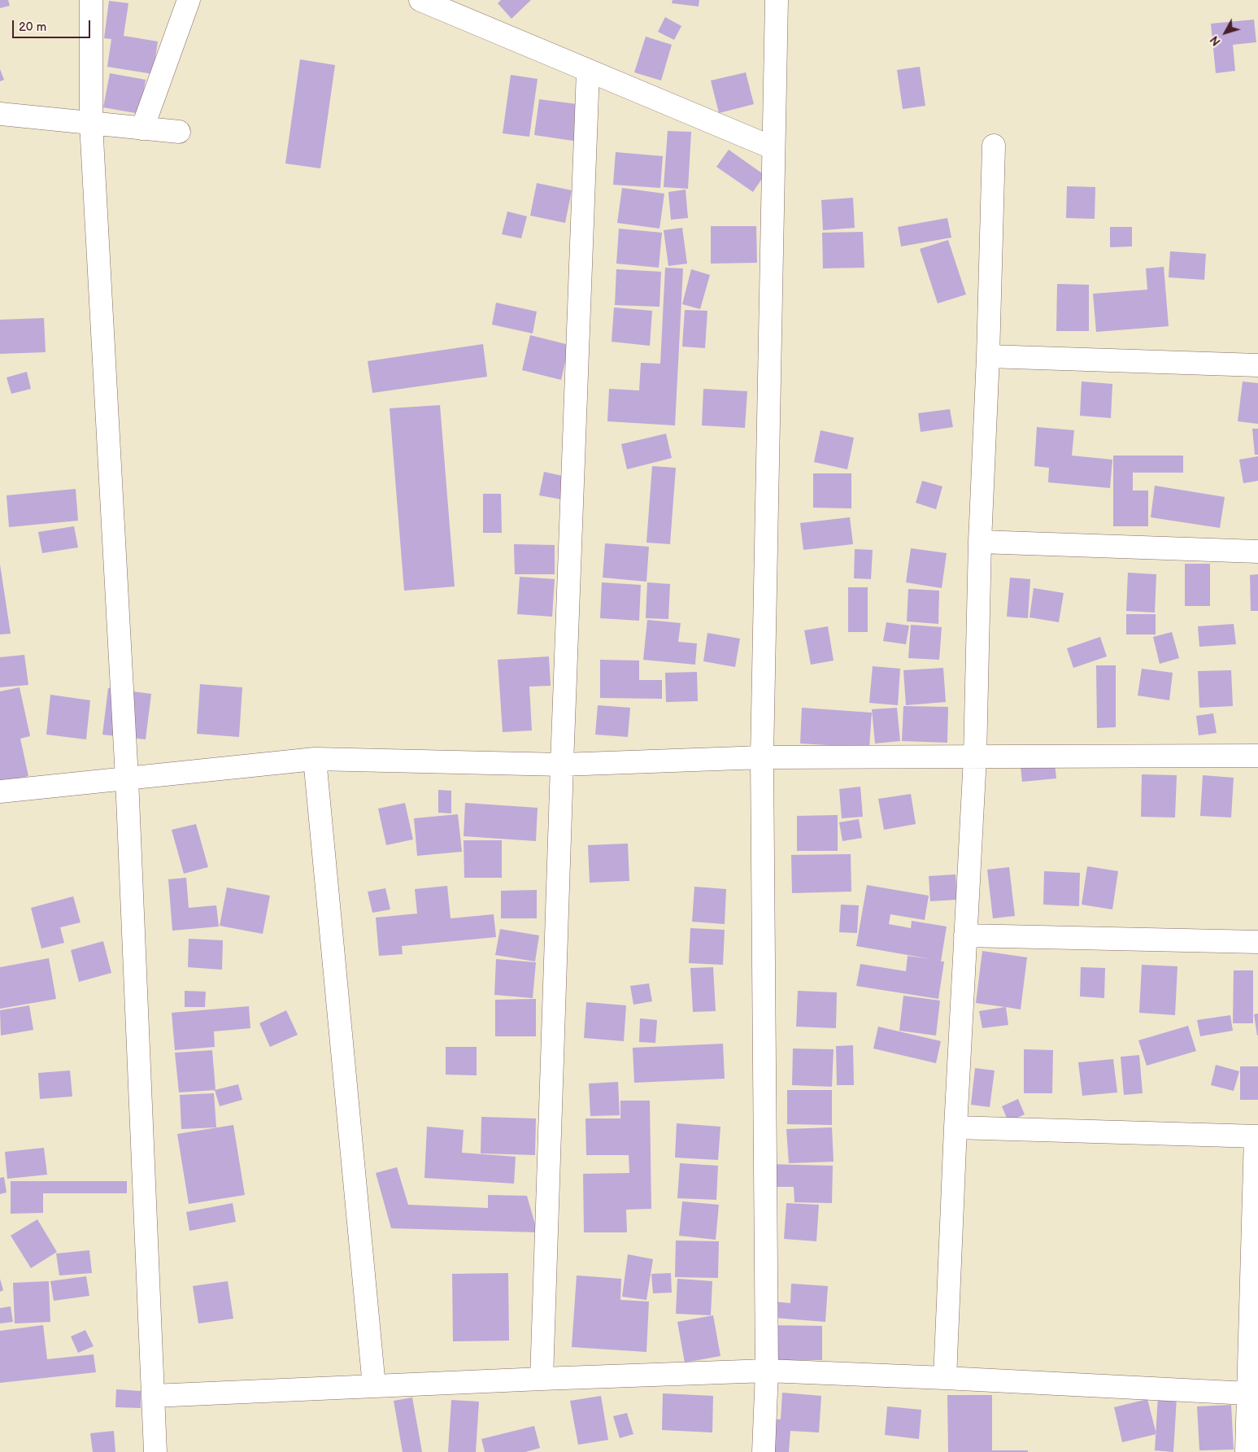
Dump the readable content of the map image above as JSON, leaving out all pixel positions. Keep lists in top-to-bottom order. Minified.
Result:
{"scale_bar":"20 m","north":"bottom left"}
